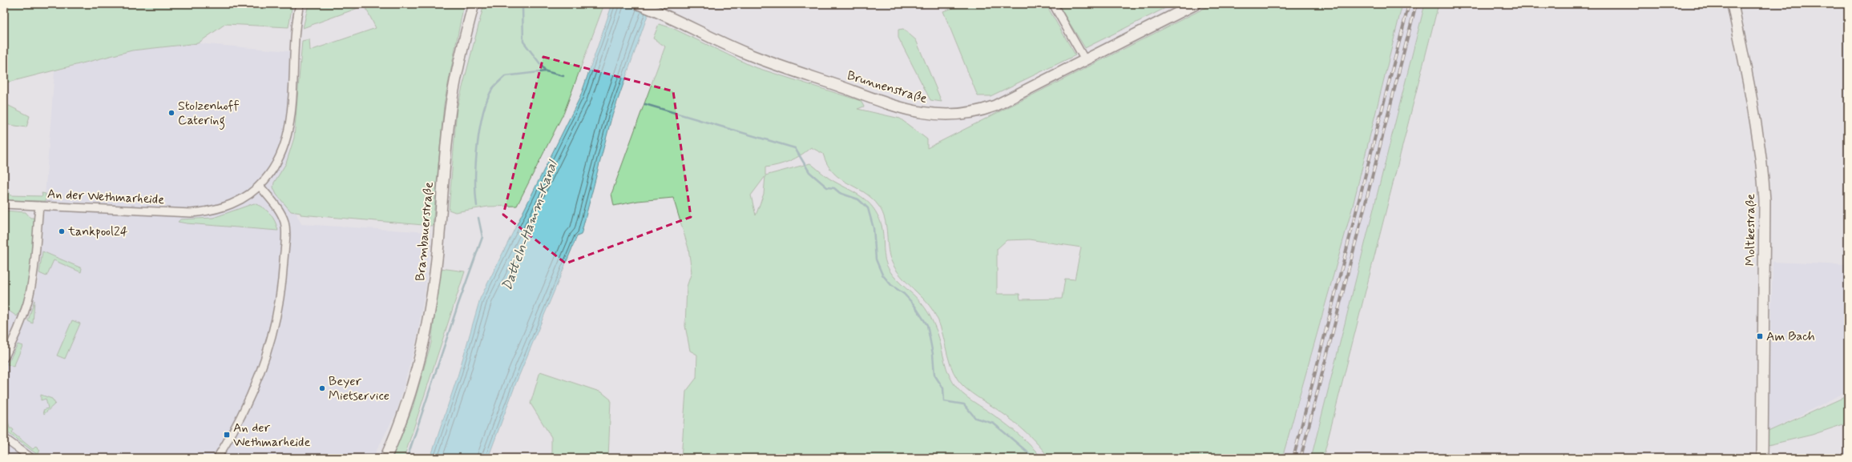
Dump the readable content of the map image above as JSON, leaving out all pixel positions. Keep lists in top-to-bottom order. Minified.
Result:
{"streets":{"street":["Brunnenstraße","An der Wethmarheide","Moltkestraße","Brambauerstraße"]},"water":["Datteln-Hamm-Kanal"],"places":{"other":["Stolzenhoff Catering","tankpool24","Beyer Mietservice"],"transit":["Am Bach","An der Wethmarheide"]}}
